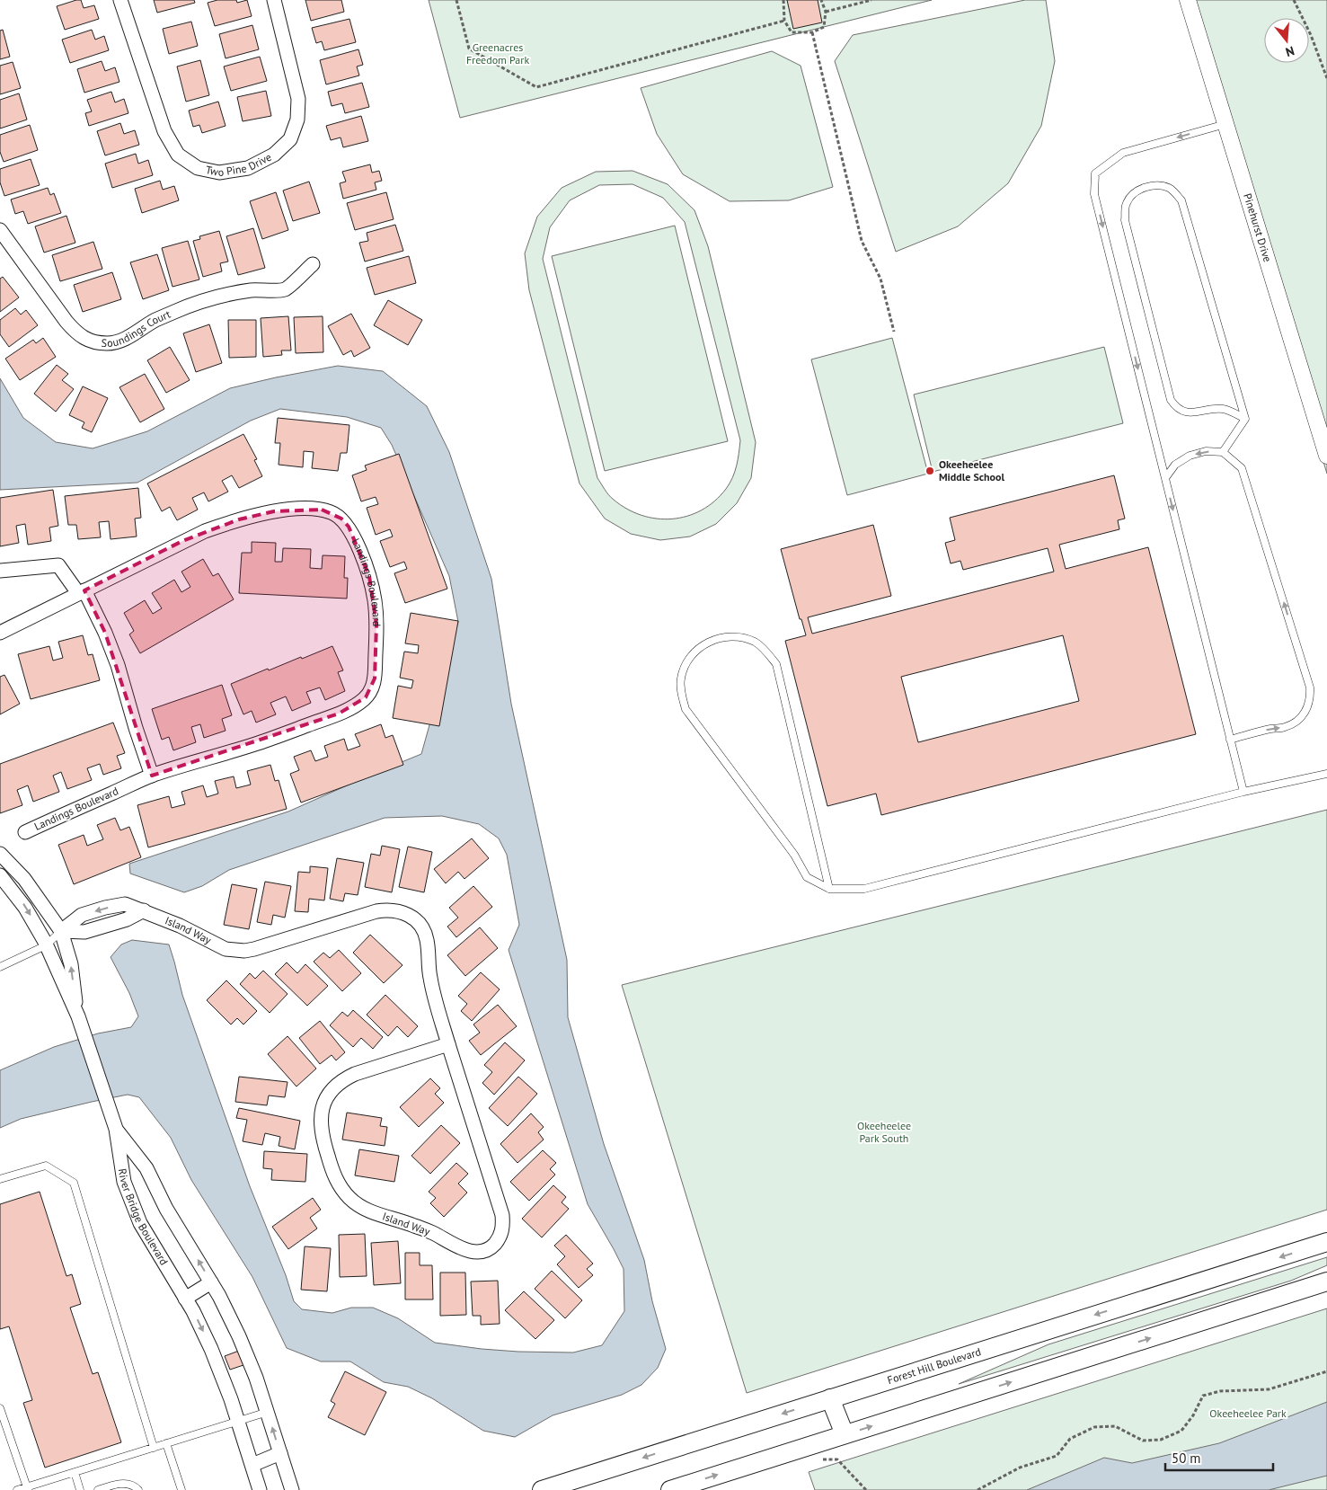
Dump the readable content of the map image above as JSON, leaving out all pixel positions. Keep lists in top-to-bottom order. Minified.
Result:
{"streets":{"main road":["Forest Hill Boulevard"],"street":["Two Pine Drive","Pinehurst Drive","Soundings Court","Landings Boulevard","Island Way","River Bridge Boulevard"]},"crossings":[["Island Way","River Bridge Boulevard"]],"parks":["Greenacres Freedom Park","Okeeheelee Park South","Okeeheelee Park"],"places":["Okeeheelee Middle School"],"scale_bar":"50 m","north":"bottom"}
